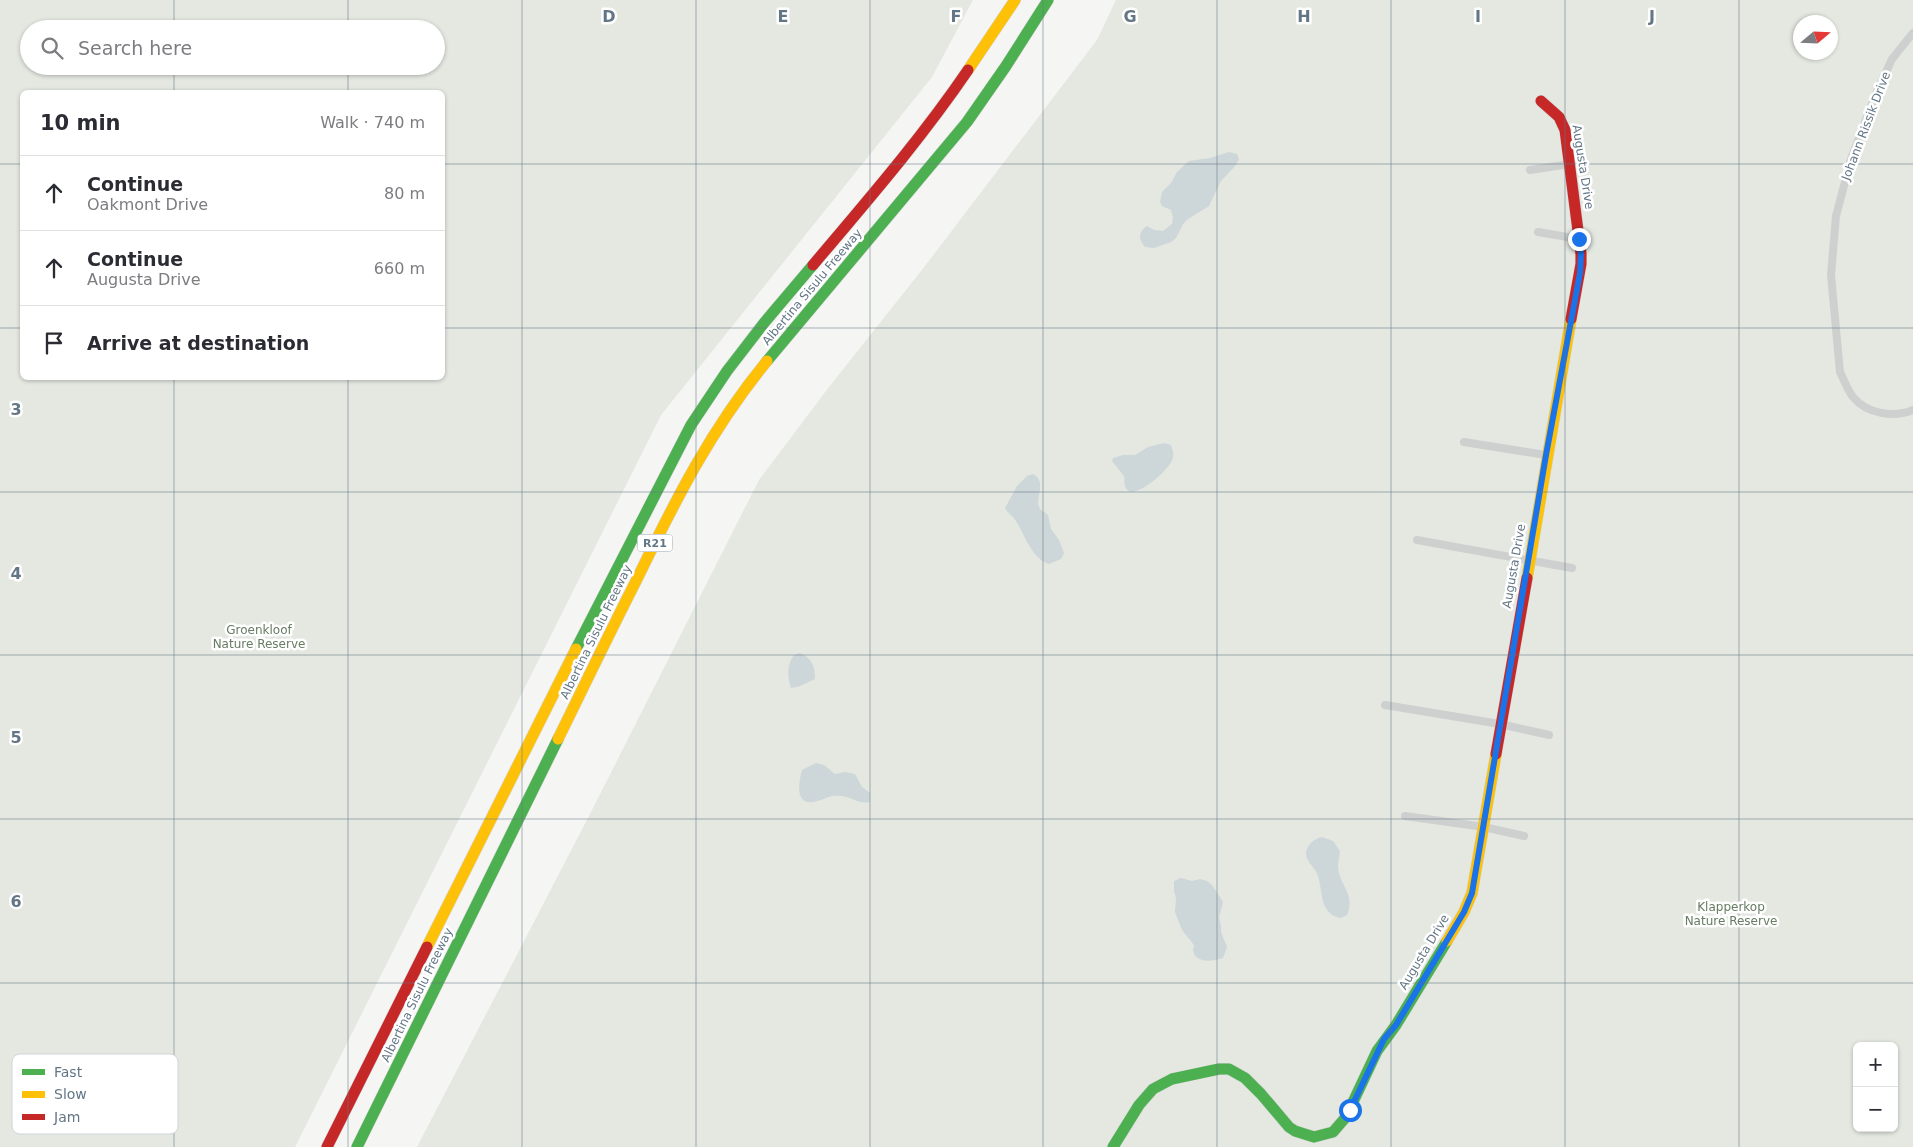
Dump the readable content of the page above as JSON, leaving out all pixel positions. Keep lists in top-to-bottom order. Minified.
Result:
{"streets":{"main road":["Augusta Drive","Albertina Sisulu Freeway","R21"],"street":["Johann Rissik Drive"]},"parks":["Groenkloof Nature Reserve","Klapperkop Nature Reserve"],"legend":["Fast","Slow","Jam"],"north":"right","page":{"search":"Search here","heading":["10 min","Walk · 740 m"],"list":[["Continue","Oakmont Drive","80 m"],["Continue","Augusta Drive","660 m"],"Arrive at destination"],"map_buttons":["+","−"]},"grid":{"columns":["D","E","F","G","H","I","J"],"rows":["3","4","5","6"]}}
